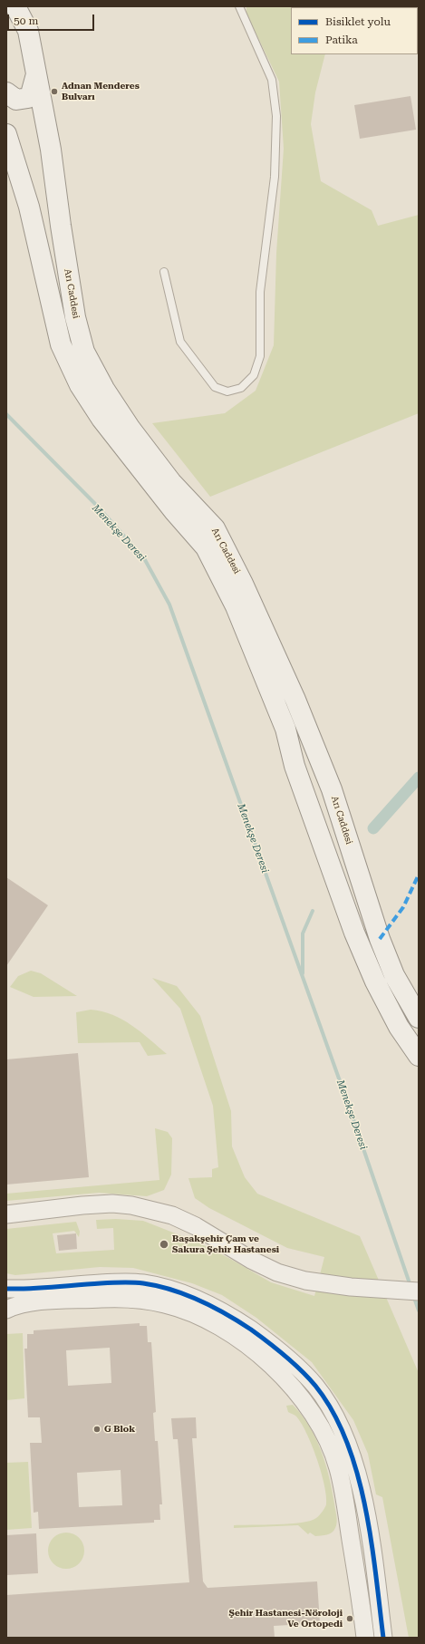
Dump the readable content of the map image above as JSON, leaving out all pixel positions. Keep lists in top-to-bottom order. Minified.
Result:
{"streets":{"main road":["Arı Caddesi"]},"water":["Menekşe Deresi"],"places":["Adnan Menderes Bulvarı","Başakşehir Çam ve Sakura Şehir Hastanesi","G Blok","Şehir Hastanesi-Nöroloji Ve Ortopedi"],"legend":["Bisiklet yolu","Patika"],"scale_bar":"50 m"}
